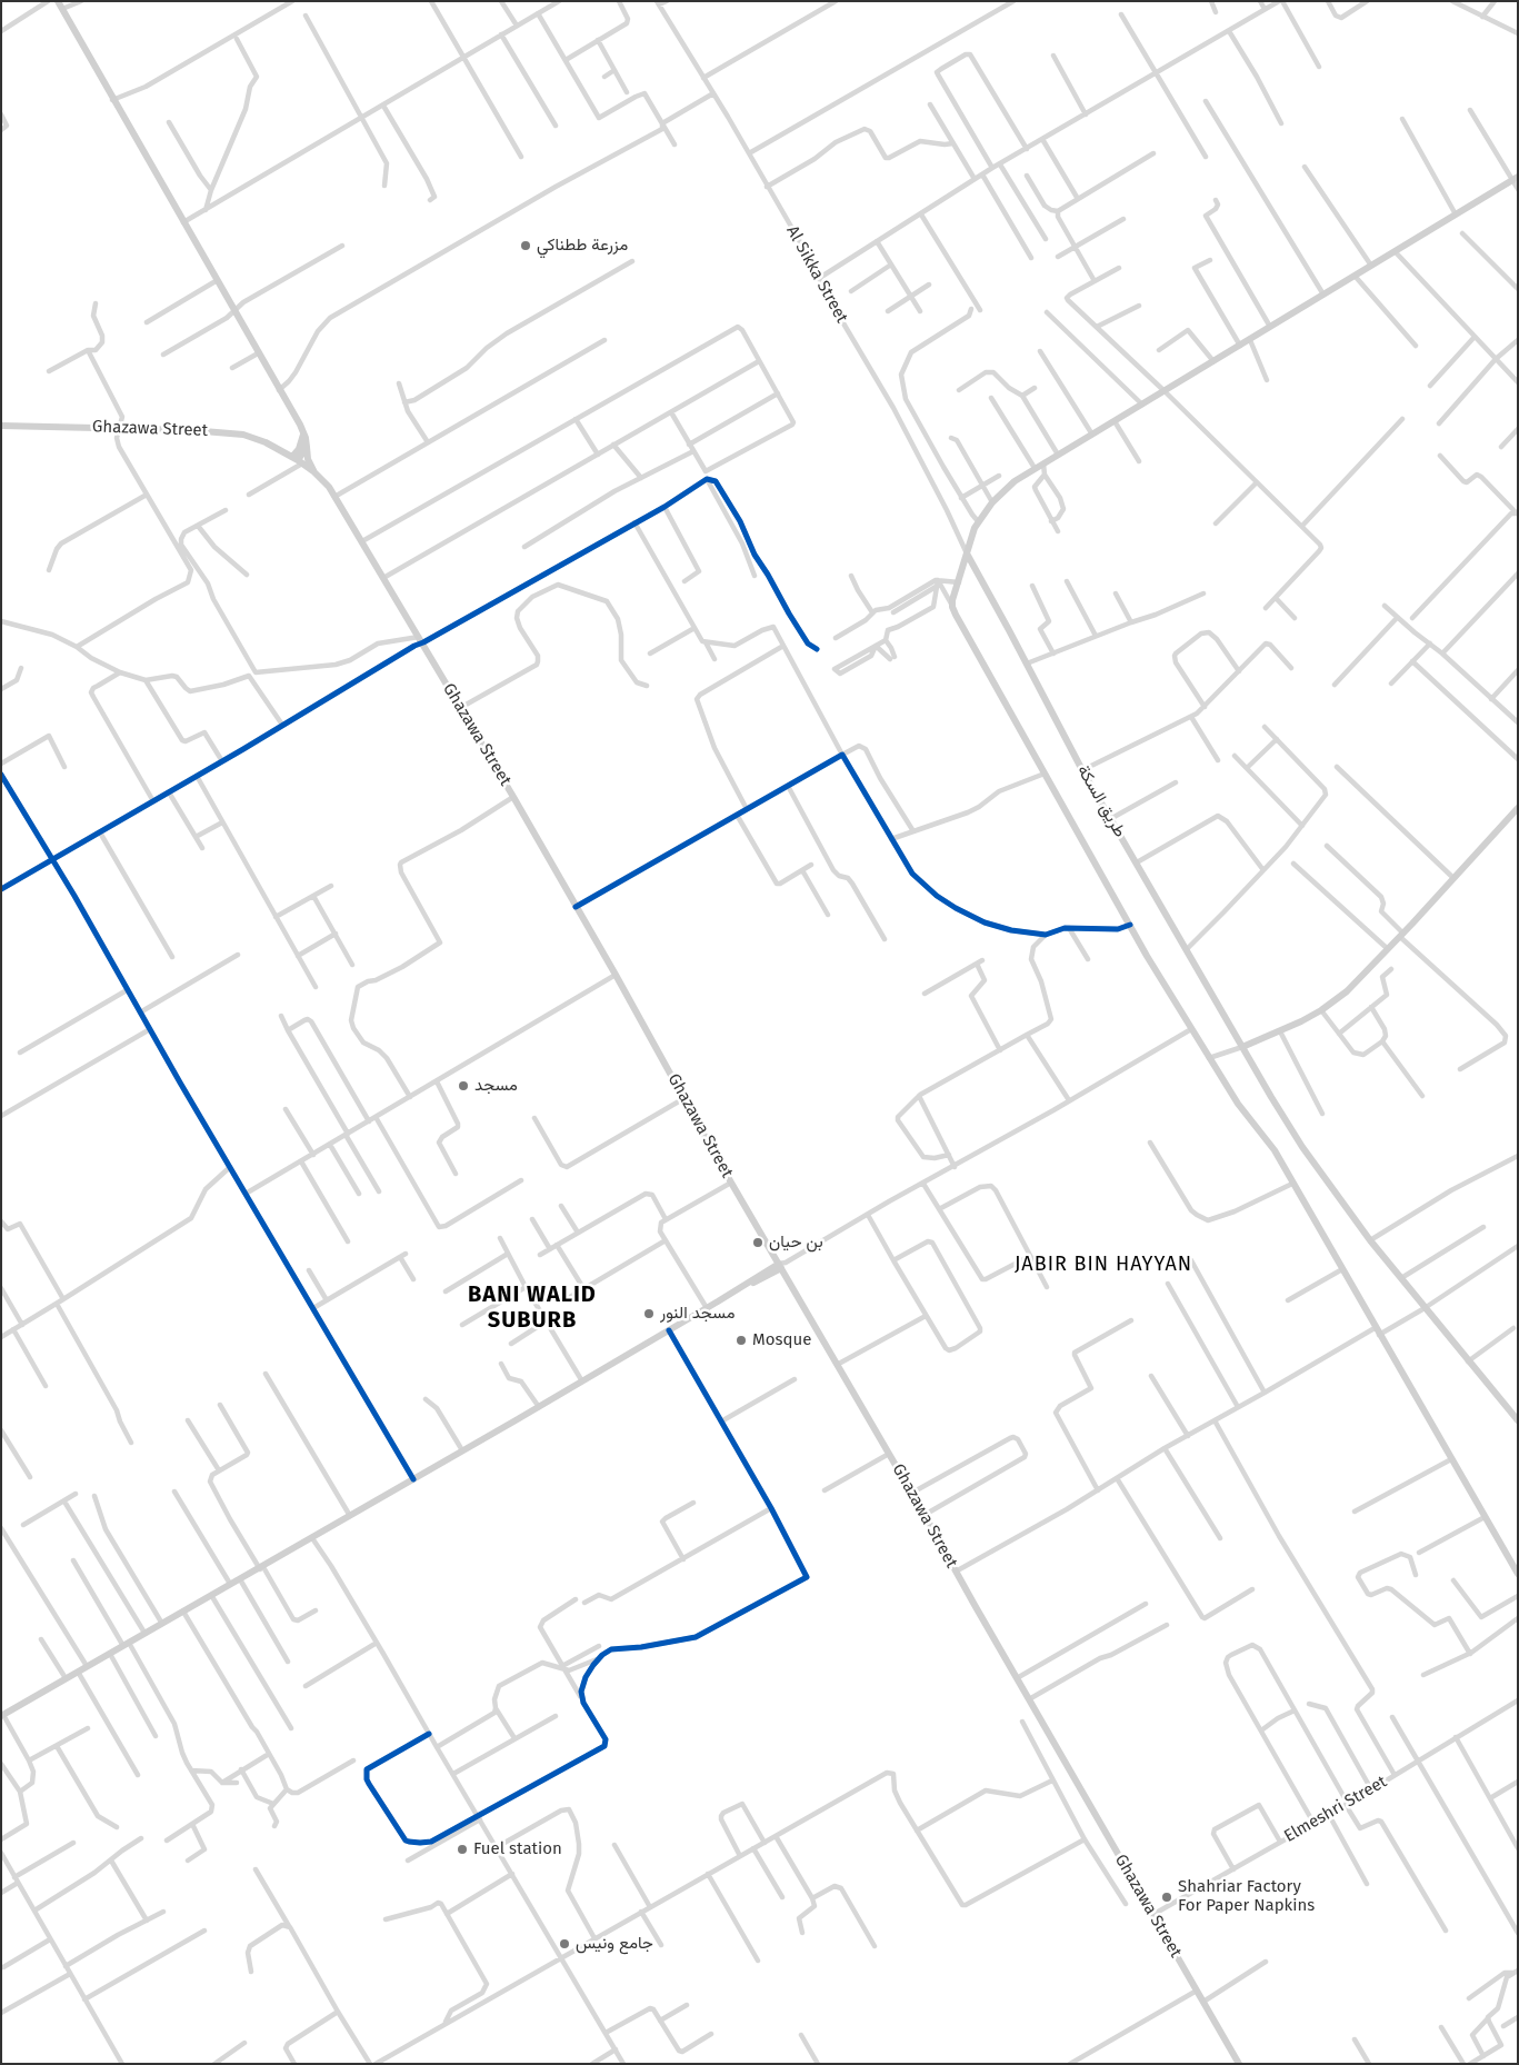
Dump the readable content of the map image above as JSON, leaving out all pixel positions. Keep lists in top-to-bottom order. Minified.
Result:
{"streets":{"main road":["Ghazawa Street","طريق السكة"],"street":["Al Sikka Street","Elmeshri Street"]},"crossings":[["Al Sikka Street","طريق السكة"],["Ghazawa Street","Elmeshri Street"]],"districts":["JABIR BIN HAYYAN","BANI WALID SUBURB"],"places":["مزرعة ططناكي","مسجد","بن حيان","مسجد النور","Mosque","Fuel station","Shahriar Factory For Paper Napkins","جامع ونيس"]}
